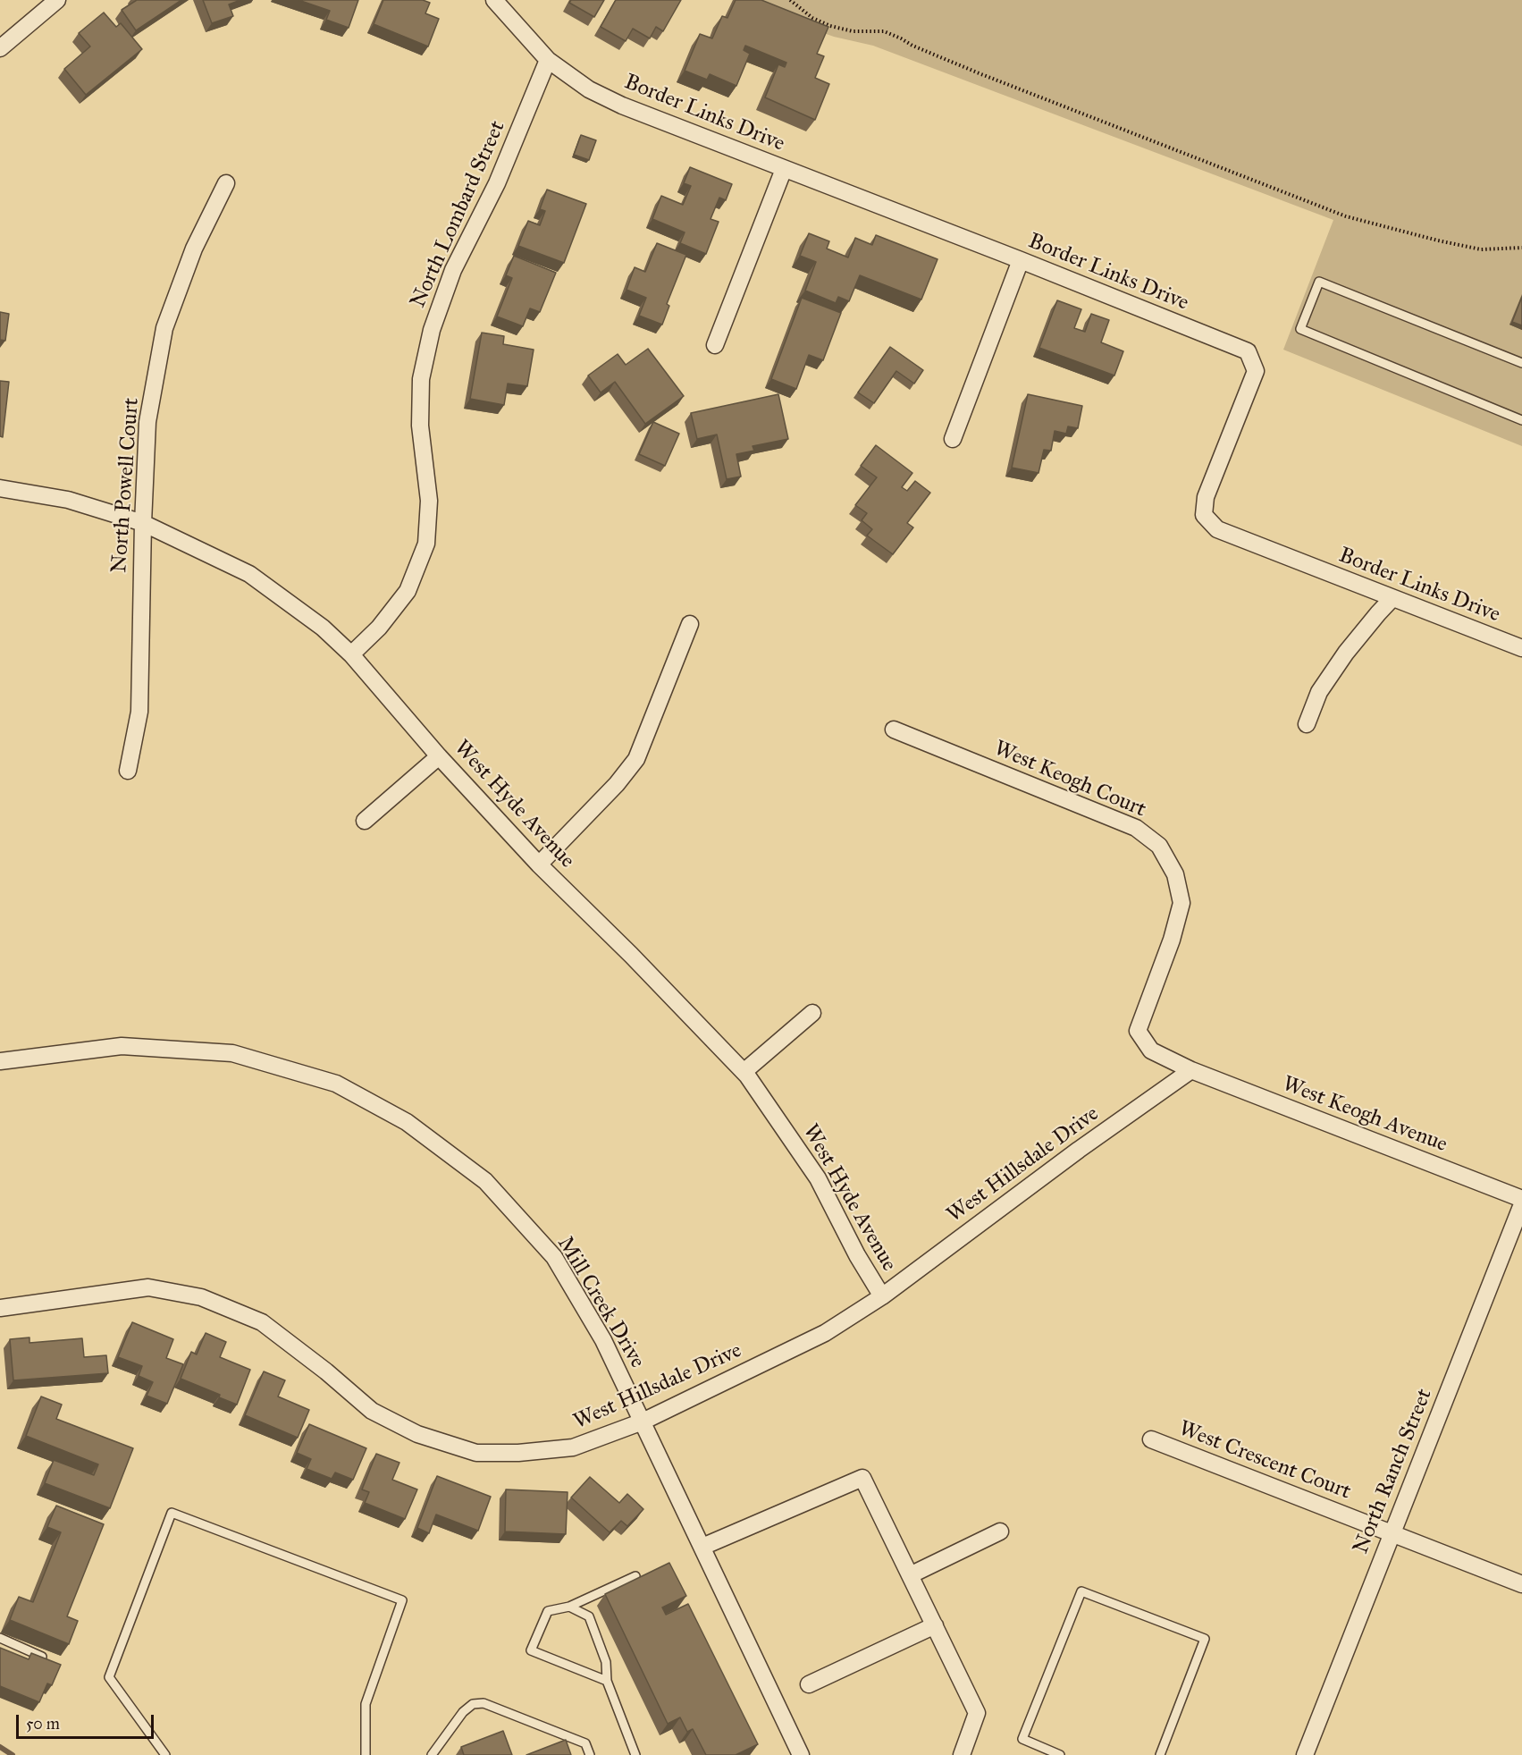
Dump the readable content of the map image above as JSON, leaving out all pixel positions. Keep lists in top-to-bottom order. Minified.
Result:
{"streets":{"street":["Border Links Drive","North Lombard Street","North Powell Court","West Keogh Court","West Hyde Avenue","West Keogh Avenue","West Hillsdale Drive","Mill Creek Drive","West Crescent Court","North Ranch Street"]},"crossings":[["Border Links Drive","North Lombard Street"],["North Lombard Street","West Hyde Avenue"],["North Powell Court","West Hyde Avenue"],["West Keogh Court","West Keogh Avenue"],["West Keogh Court","West Hillsdale Drive"],["West Hyde Avenue","West Hillsdale Drive"],["West Keogh Avenue","West Hillsdale Drive"],["West Hillsdale Drive","Mill Creek Drive"],["West Crescent Court","North Ranch Street"]],"scale_bar":"50 m"}
